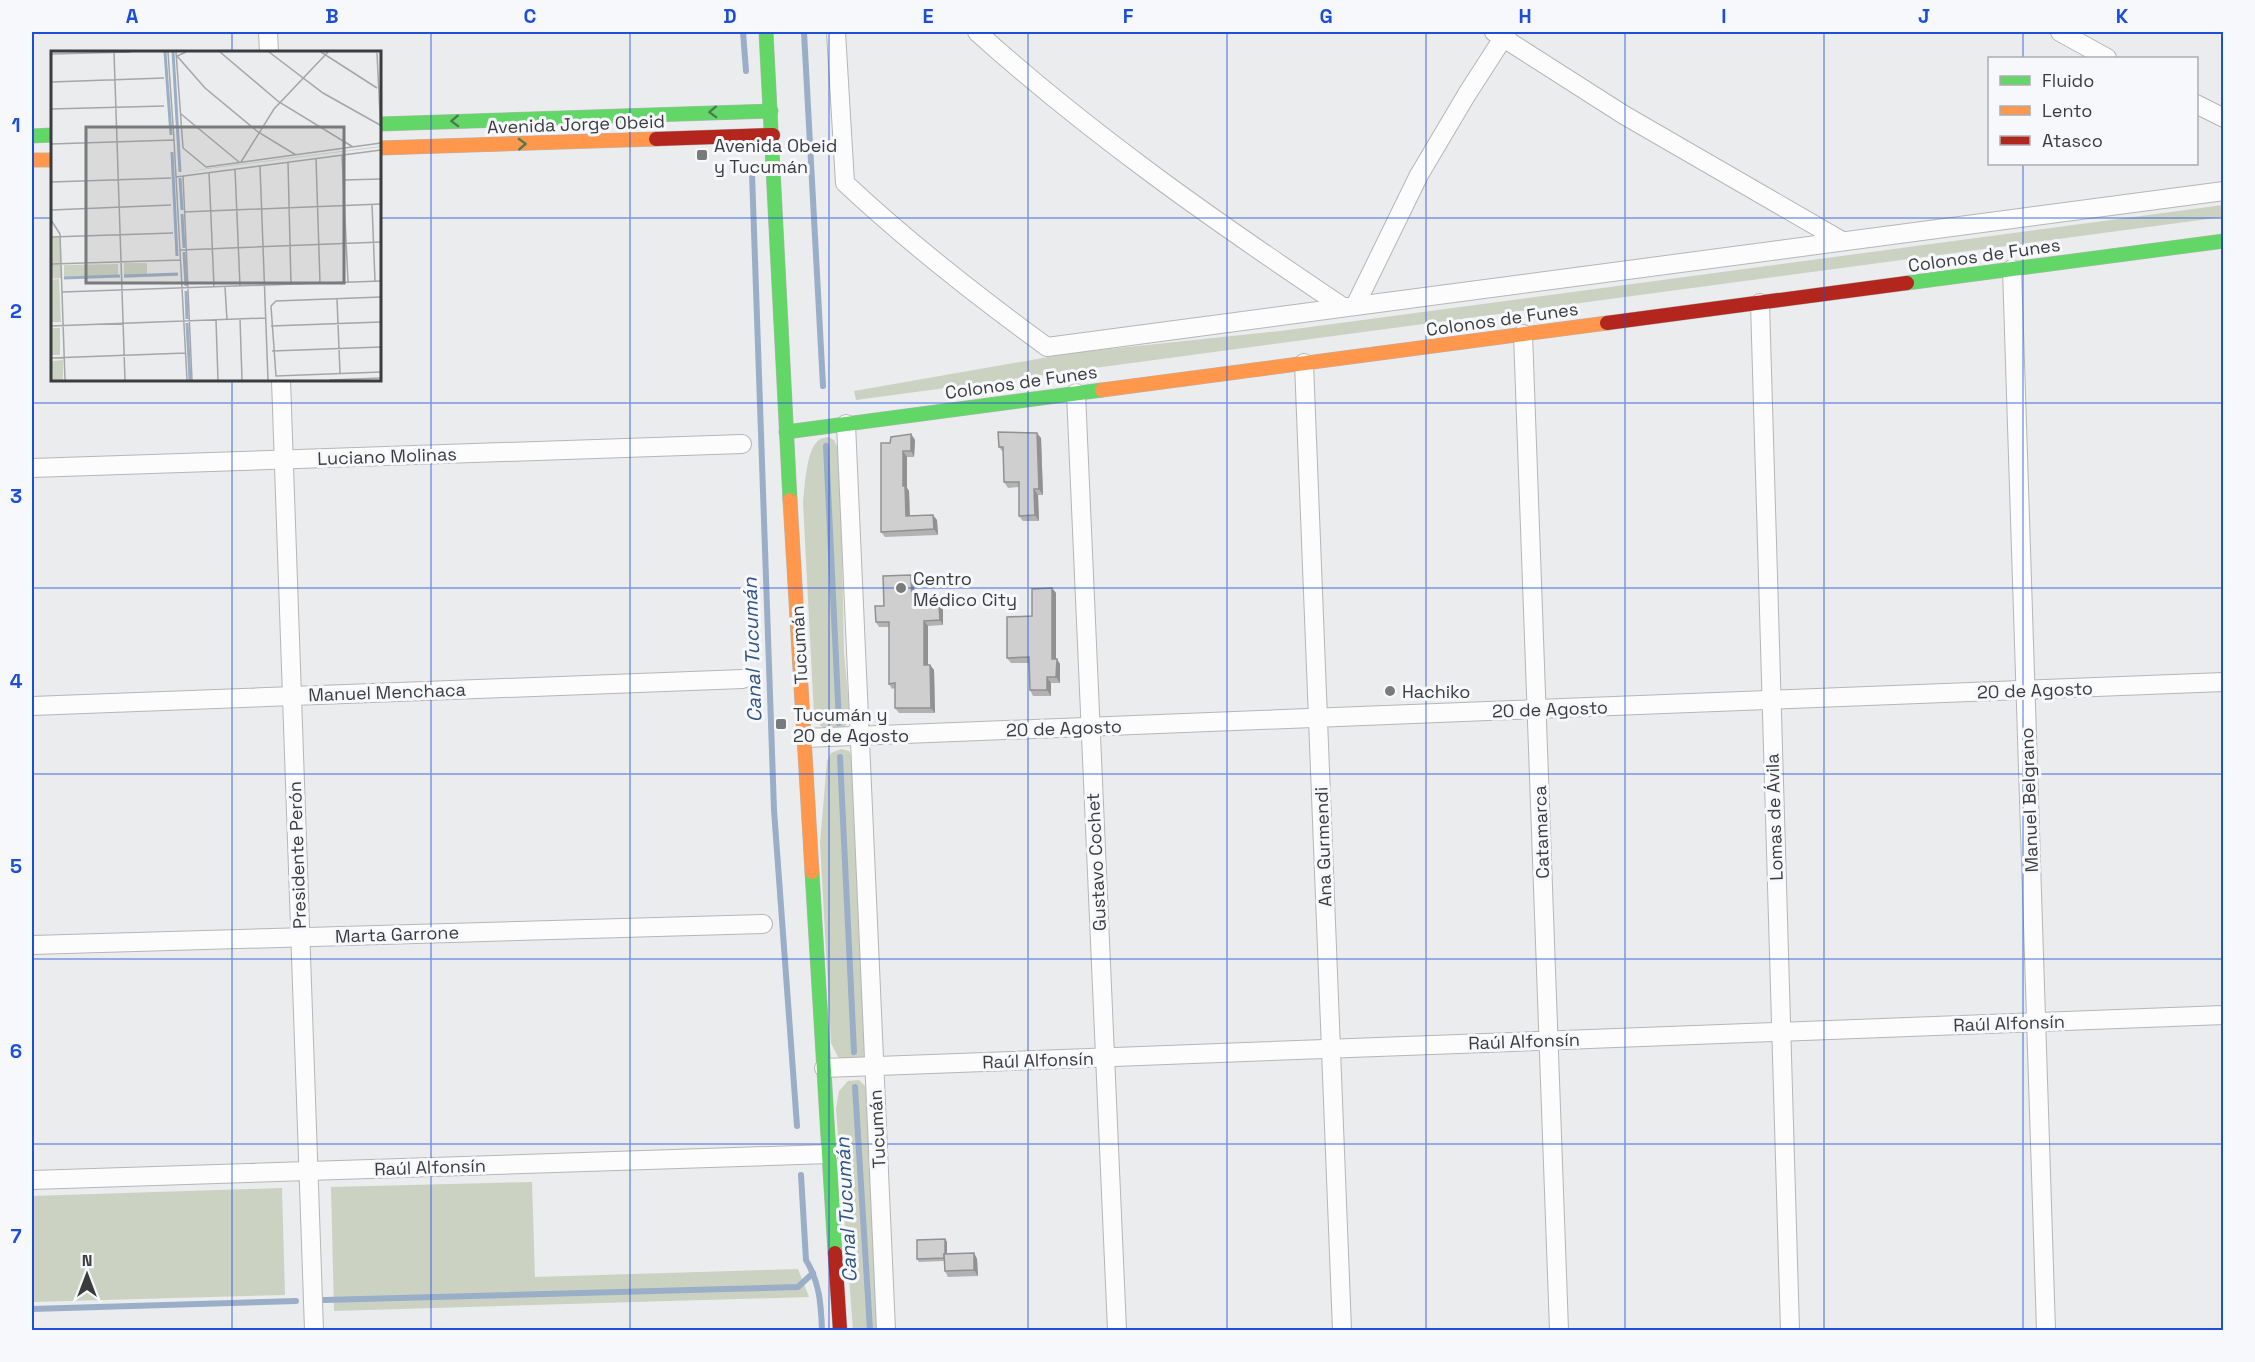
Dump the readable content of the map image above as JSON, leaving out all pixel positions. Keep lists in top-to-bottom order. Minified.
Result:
{"streets":{"main road":["Avenida Jorge Obeid","Colonos de Funes","Tucumán"],"street":["Luciano Molinas","20 de Agosto","Manuel Menchaca","Manuel Belgrano","Lomas de Ávila","Catamarca","Ana Gurmendi","Presidente Perón","Gustavo Cochet","Marta Garrone","Raúl Alfonsín"]},"crossings":[["Avenida Jorge Obeid","Tucumán"],["Colonos de Funes","Tucumán"],["Colonos de Funes","Manuel Belgrano"],["Colonos de Funes","Lomas de Ávila"],["Colonos de Funes","Catamarca"],["Colonos de Funes","Ana Gurmendi"],["Colonos de Funes","Gustavo Cochet"],["Luciano Molinas","Presidente Perón"],["Tucumán","20 de Agosto"],["Tucumán","Raúl Alfonsín"],["20 de Agosto","Manuel Belgrano"],["20 de Agosto","Lomas de Ávila"],["20 de Agosto","Catamarca"],["20 de Agosto","Ana Gurmendi"],["20 de Agosto","Gustavo Cochet"],["Manuel Menchaca","Presidente Perón"],["Manuel Belgrano","Raúl Alfonsín"],["Lomas de Ávila","Raúl Alfonsín"],["Catamarca","Raúl Alfonsín"],["Ana Gurmendi","Raúl Alfonsín"],["Presidente Perón","Marta Garrone"],["Presidente Perón","Raúl Alfonsín"],["Gustavo Cochet","Raúl Alfonsín"]],"water":["Canal Tucumán"],"places":{"transit":["Avenida Obeid y Tucumán","Tucumán y 20 de Agosto"],"other":["Centro Médico City","Hachiko"]},"legend":["Fluido","Lento","Atasco"],"north":"top","grid":{"columns":["A","B","C","D","E","F","G","H","I","J","K"],"rows":["1","2","3","4","5","6","7"]}}
